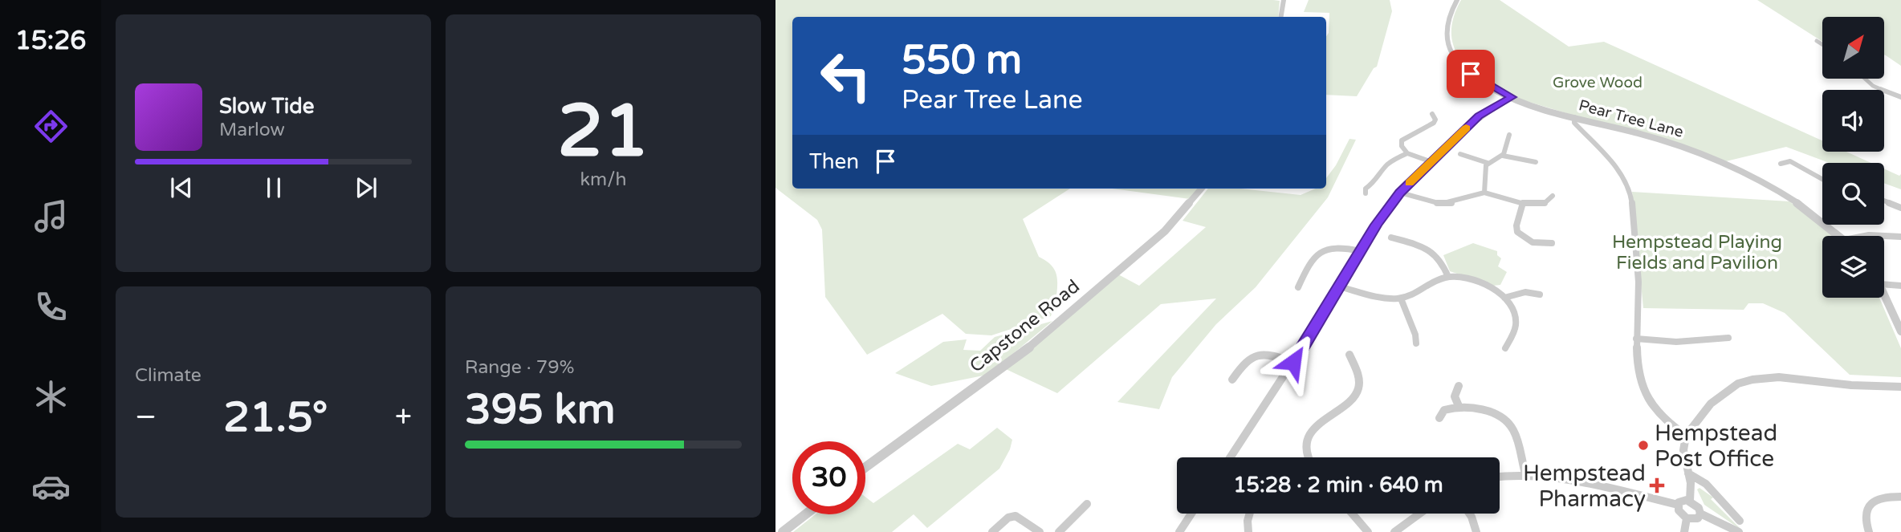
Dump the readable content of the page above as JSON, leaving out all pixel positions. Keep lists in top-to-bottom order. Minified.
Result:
{"streets":{"street":["Pear Tree Lane","Capstone Road"]},"parks":["Grove Wood","Hempstead Playing Fields and Pavilion"],"places":{"other":["Hempstead Post Office"],"health":["Hempstead Pharmacy"]},"north":"top right","page":{"tabs":"15:26","tile":[["21","km/h"],"Climate",["Range · 79%","395 km"]],"turn":["550 m","Pear Tree Lane"],"song":["Slow Tide","Marlow"],"then":"Then","heat":["−","21.5°","+"],"limit":"30","trip":"15:28 · 2 min · 640 m"}}
